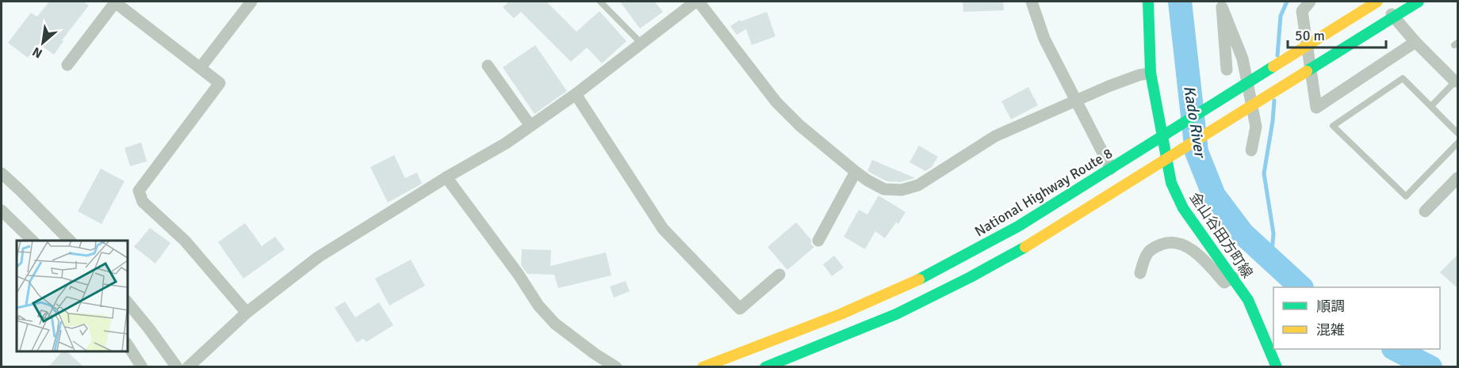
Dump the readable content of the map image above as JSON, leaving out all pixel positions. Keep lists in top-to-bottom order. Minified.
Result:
{"streets":{"main road":["National Highway Route 8","金山谷田方町線"]},"water":["Kado River"],"legend":["順調","混雑"],"scale_bar":"50 m","north":"bottom left"}
